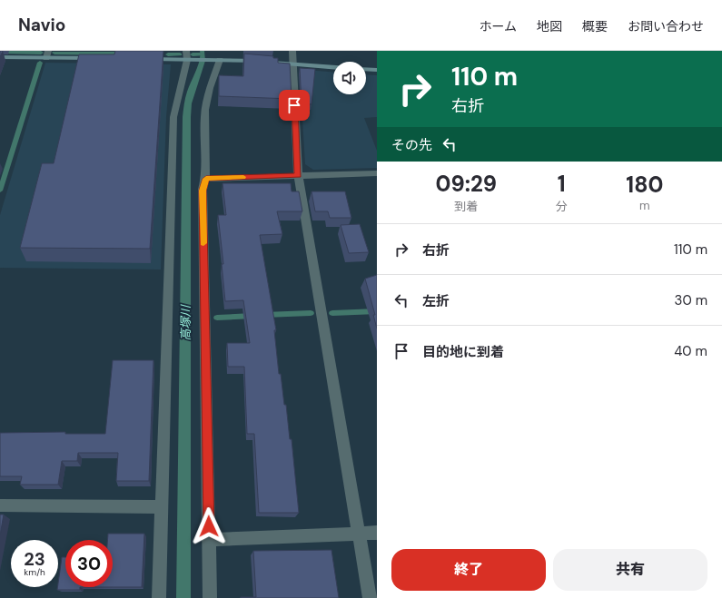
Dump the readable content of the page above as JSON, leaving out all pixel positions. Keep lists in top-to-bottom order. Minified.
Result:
{"water":["高塚川"],"page":{"header":"Navio","nav":["ホーム","地図","概要","お問い合わせ"],"turn":["110 m","右折"],"then":"その先","eta":["09:29","到着","1","分","180","m"],"list":[{"name":"右折","value":"110 m"},{"name":"左折","value":"30 m"},{"name":"目的地に到着","value":"40 m"}],"speed":"23 km/h","limit":"30","buttons":["終了","共有"]}}
